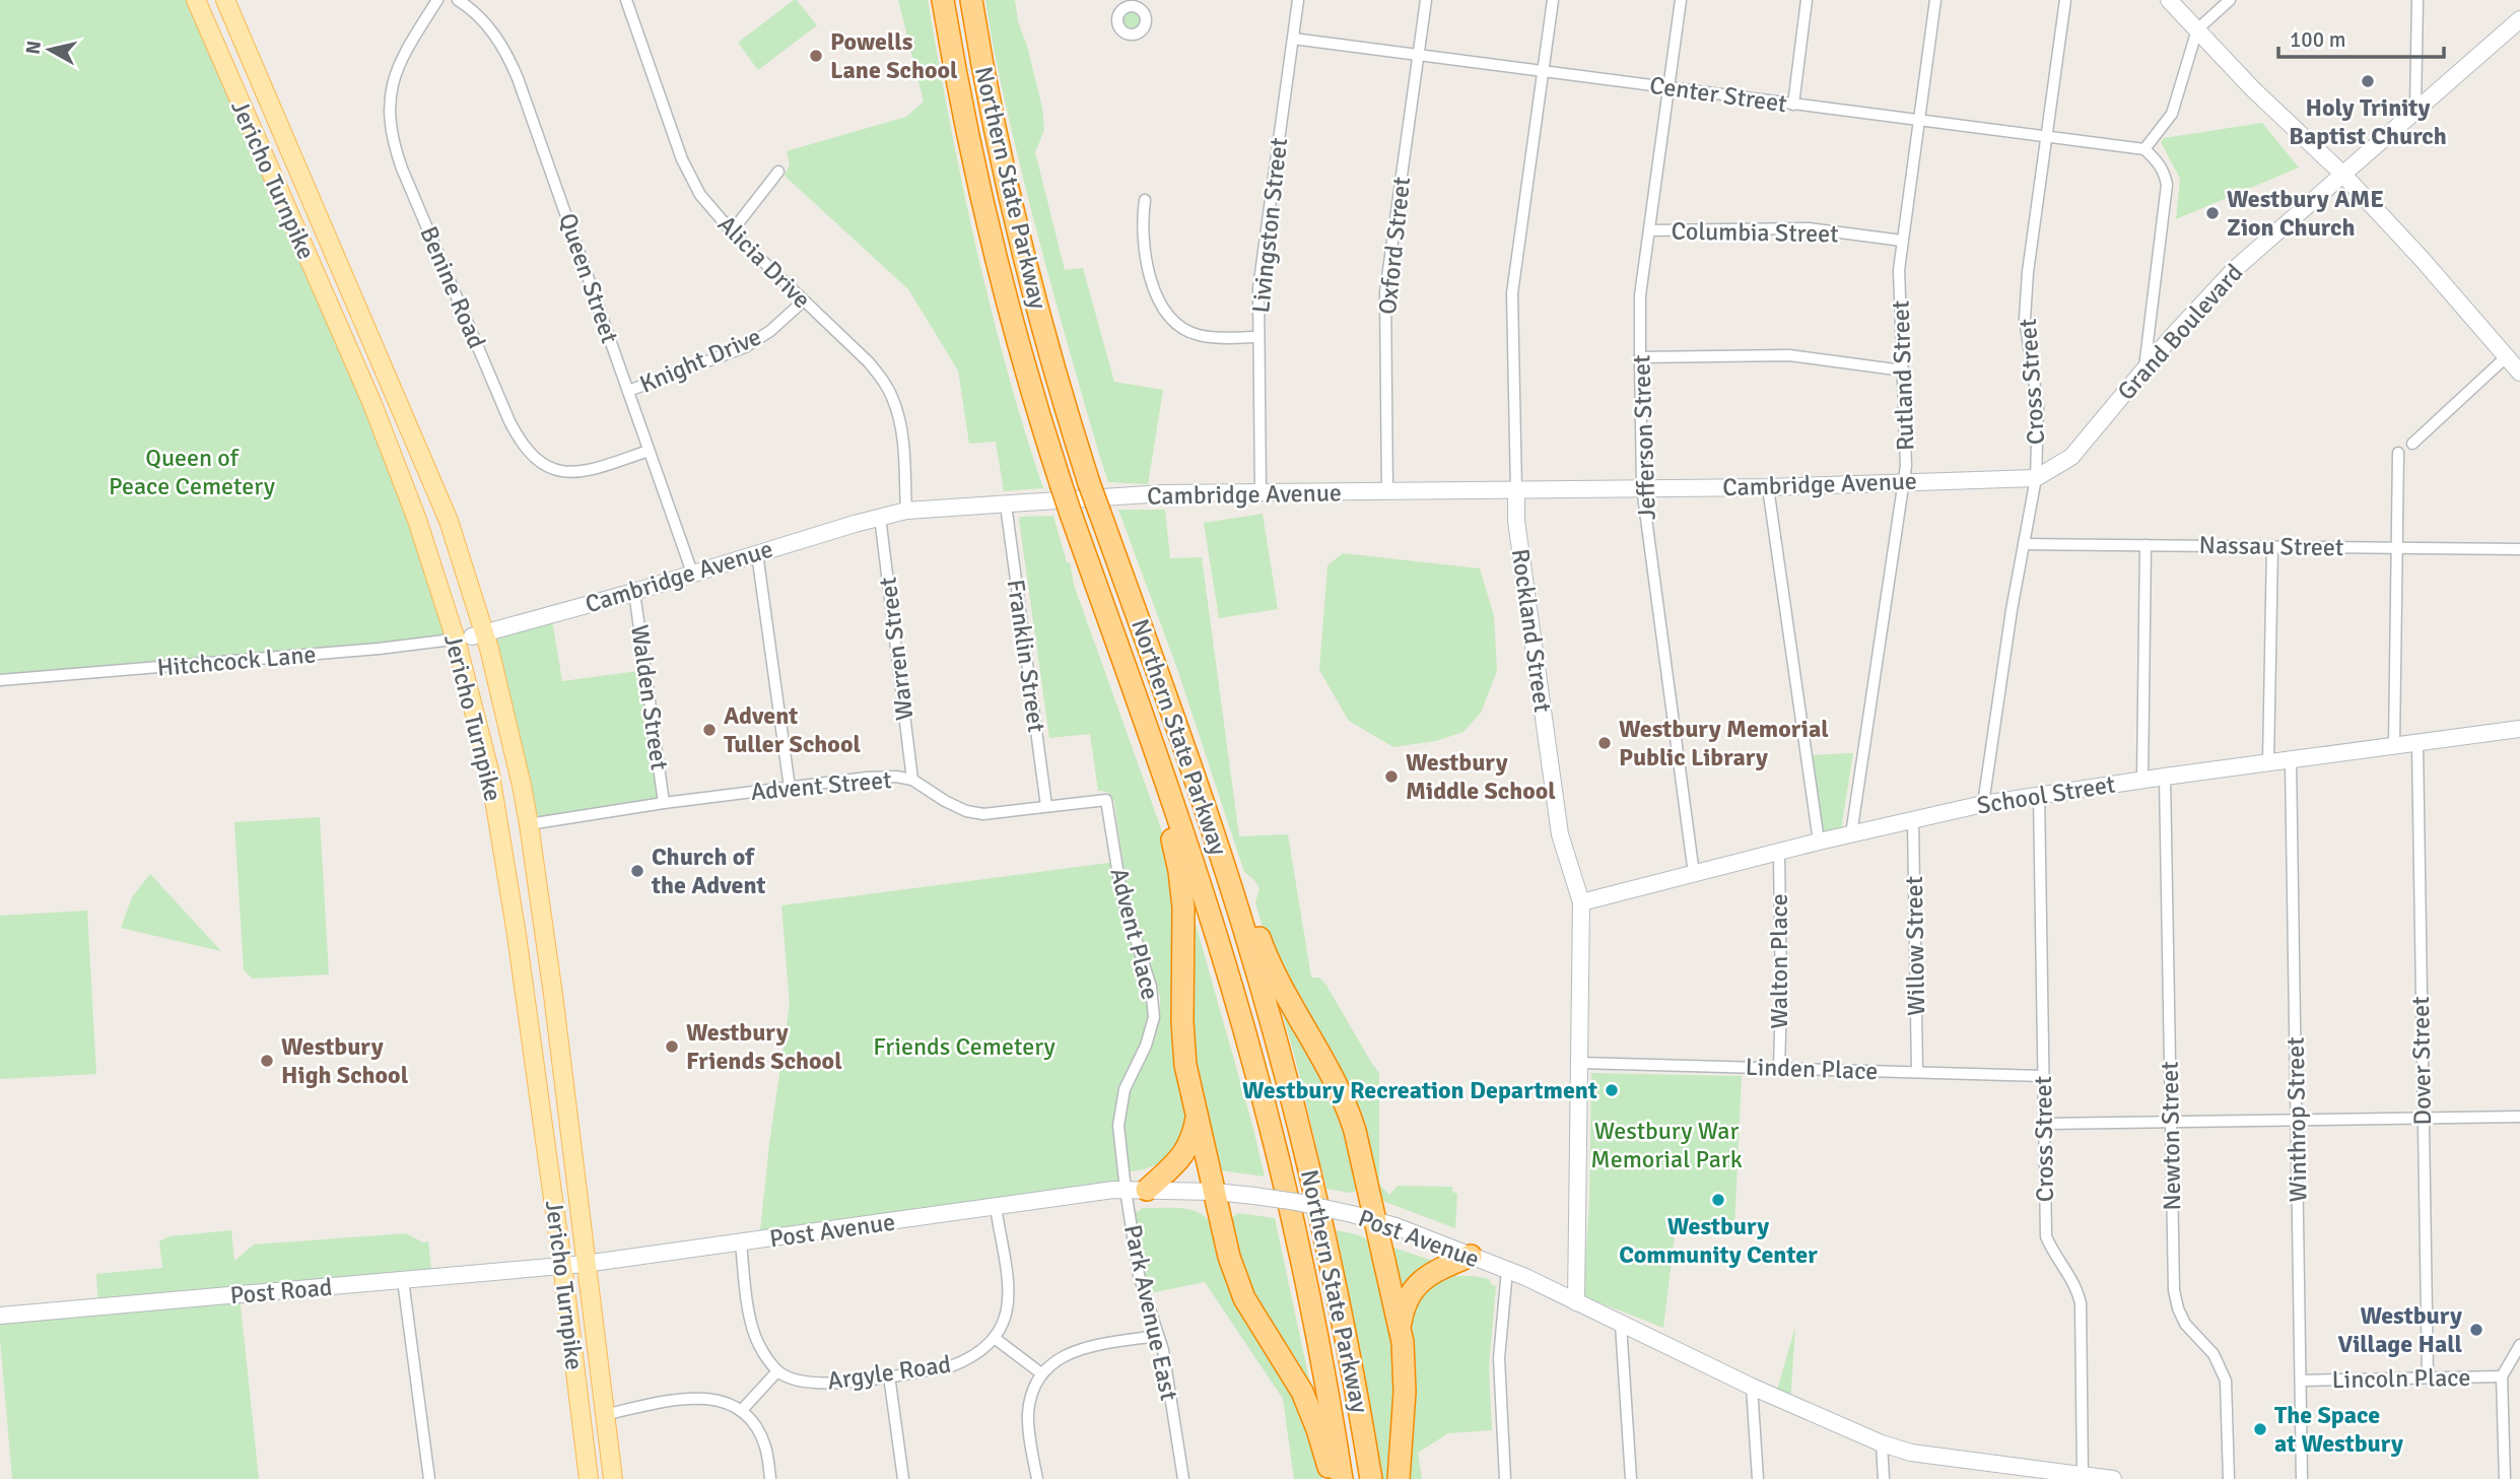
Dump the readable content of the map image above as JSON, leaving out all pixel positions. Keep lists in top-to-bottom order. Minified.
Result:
{"streets":{"highway":["Northern State Parkway"],"main road":["Jericho Turnpike"],"street":["Center Street","Livingston Street","Columbia Street","Oxford Street","Alicia Drive","Queen Street","Benine Road","Grand Boulevard","Knight Drive","Rutland Street","Cross Street","Jefferson Street","Cambridge Avenue","Nassau Street","Rockland Street","Warren Street","Franklin Street","Hitchcock Lane","Walden Street","Advent Street","School Street","Advent Place","Willow Street","Walton Place","Dover Street","Linden Place","Winthrop Street","Newton Street","Post Avenue","Post Road","Park Avenue East","Argyle Road","Lincoln Place"]},"crossings":[["Center Street","Livingston Street"],["Center Street","Oxford Street"],["Center Street","Rutland Street"],["Center Street","Cross Street"],["Center Street","Jefferson Street"],["Center Street","Rockland Street"],["Jericho Turnpike","Cambridge Avenue"],["Jericho Turnpike","Hitchcock Lane"],["Jericho Turnpike","Advent Street"],["Jericho Turnpike","Post Avenue"],["Jericho Turnpike","Post Road"],["Livingston Street","Cambridge Avenue"],["Columbia Street","Rutland Street"],["Columbia Street","Jefferson Street"],["Oxford Street","Cambridge Avenue"],["Alicia Drive","Knight Drive"],["Alicia Drive","Cambridge Avenue"],["Queen Street","Benine Road"],["Queen Street","Knight Drive"],["Queen Street","Cambridge Avenue"],["Grand Boulevard","Cross Street"],["Grand Boulevard","Cambridge Avenue"],["Rutland Street","Cambridge Avenue"],["Rutland Street","School Street"],["Cross Street","Cambridge Avenue"],["Cross Street","Nassau Street"],["Cross Street","School Street"],["Cross Street","Linden Place"],["Cross Street","Post Avenue"],["Jefferson Street","Cambridge Avenue"],["Jefferson Street","School Street"],["Cambridge Avenue","Rockland Street"],["Cambridge Avenue","Warren Street"],["Cambridge Avenue","Franklin Street"],["Cambridge Avenue","Hitchcock Lane"],["Cambridge Avenue","Walden Street"],["Rockland Street","School Street"],["Rockland Street","Linden Place"],["Rockland Street","Post Avenue"],["Warren Street","Advent Street"],["Franklin Street","Advent Street"],["Walden Street","Advent Street"],["Advent Street","Advent Place"],["School Street","Willow Street"],["School Street","Walton Place"],["School Street","Dover Street"],["School Street","Winthrop Street"],["School Street","Newton Street"],["Advent Place","Post Avenue"],["Advent Place","Park Avenue East"],["Willow Street","Linden Place"],["Walton Place","Linden Place"],["Dover Street","Lincoln Place"],["Winthrop Street","Lincoln Place"],["Post Avenue","Post Road"],["Post Avenue","Park Avenue East"]],"parks":["Queen of Peace Cemetery","Friends Cemetery","Westbury War Memorial Park"],"places":["Powells Lane School","Holy Trinity Baptist Church","Westbury AME Zion Church","Advent Tuller School","Westbury Memorial Public Library","Westbury Middle School","Church of the Advent","Westbury Friends School","Westbury High School","Westbury Recreation Department","Westbury Community Center","Westbury Village Hall","The Space at Westbury"],"scale_bar":"100 m","north":"left"}
